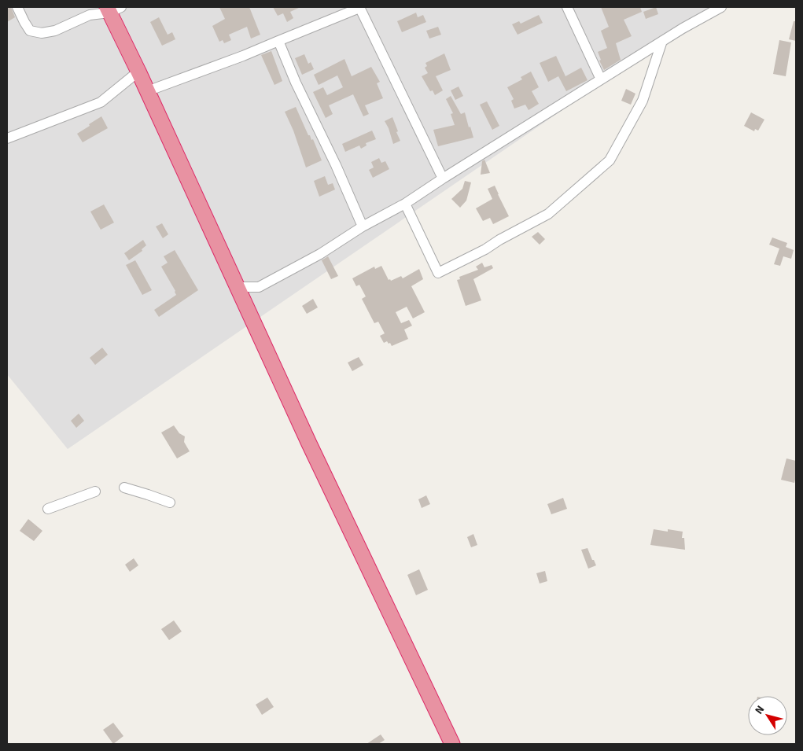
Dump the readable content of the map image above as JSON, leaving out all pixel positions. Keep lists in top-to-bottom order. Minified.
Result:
{"north":"top left"}
